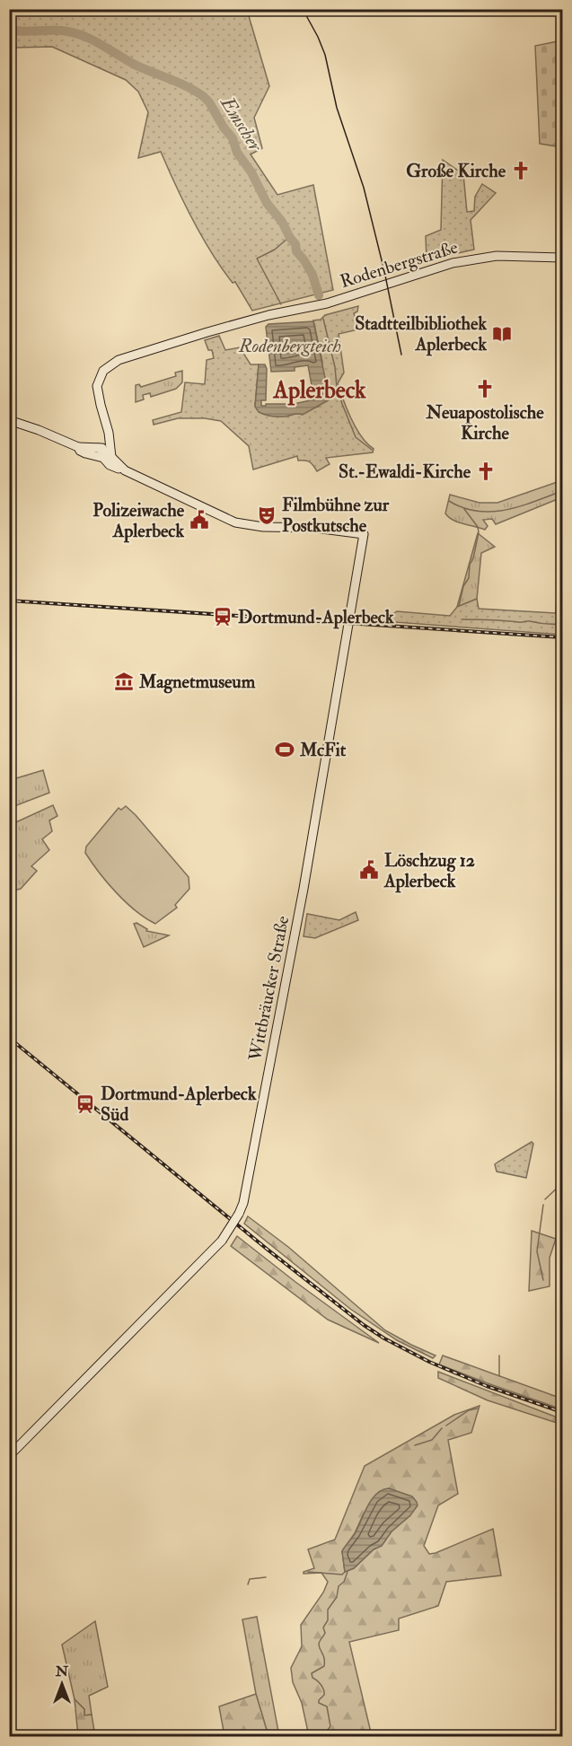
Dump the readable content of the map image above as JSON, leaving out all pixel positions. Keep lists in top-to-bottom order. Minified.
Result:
{"streets":{"main road":["Rodenbergstraße","Wittbräucker Straße"]},"crossings":[["Rodenbergstraße","Wittbräucker Straße"]],"districts":["Aplerbeck"],"water":["Emscher","Rodenbergteich"],"places":{"church":["Große Kirche","Neuapostolische Kirche","St.-Ewaldi-Kirche"],"library":["Stadtteilbibliothek Aplerbeck"],"theatre":["Filmbühne zur Postkutsche"],"public building":["Polizeiwache Aplerbeck","Löschzug 12 Aplerbeck"],"station":["Dortmund-Aplerbeck","Dortmund-Aplerbeck Süd"],"museum":["Magnetmuseum"],"sports":["McFit"]},"north":"top"}
